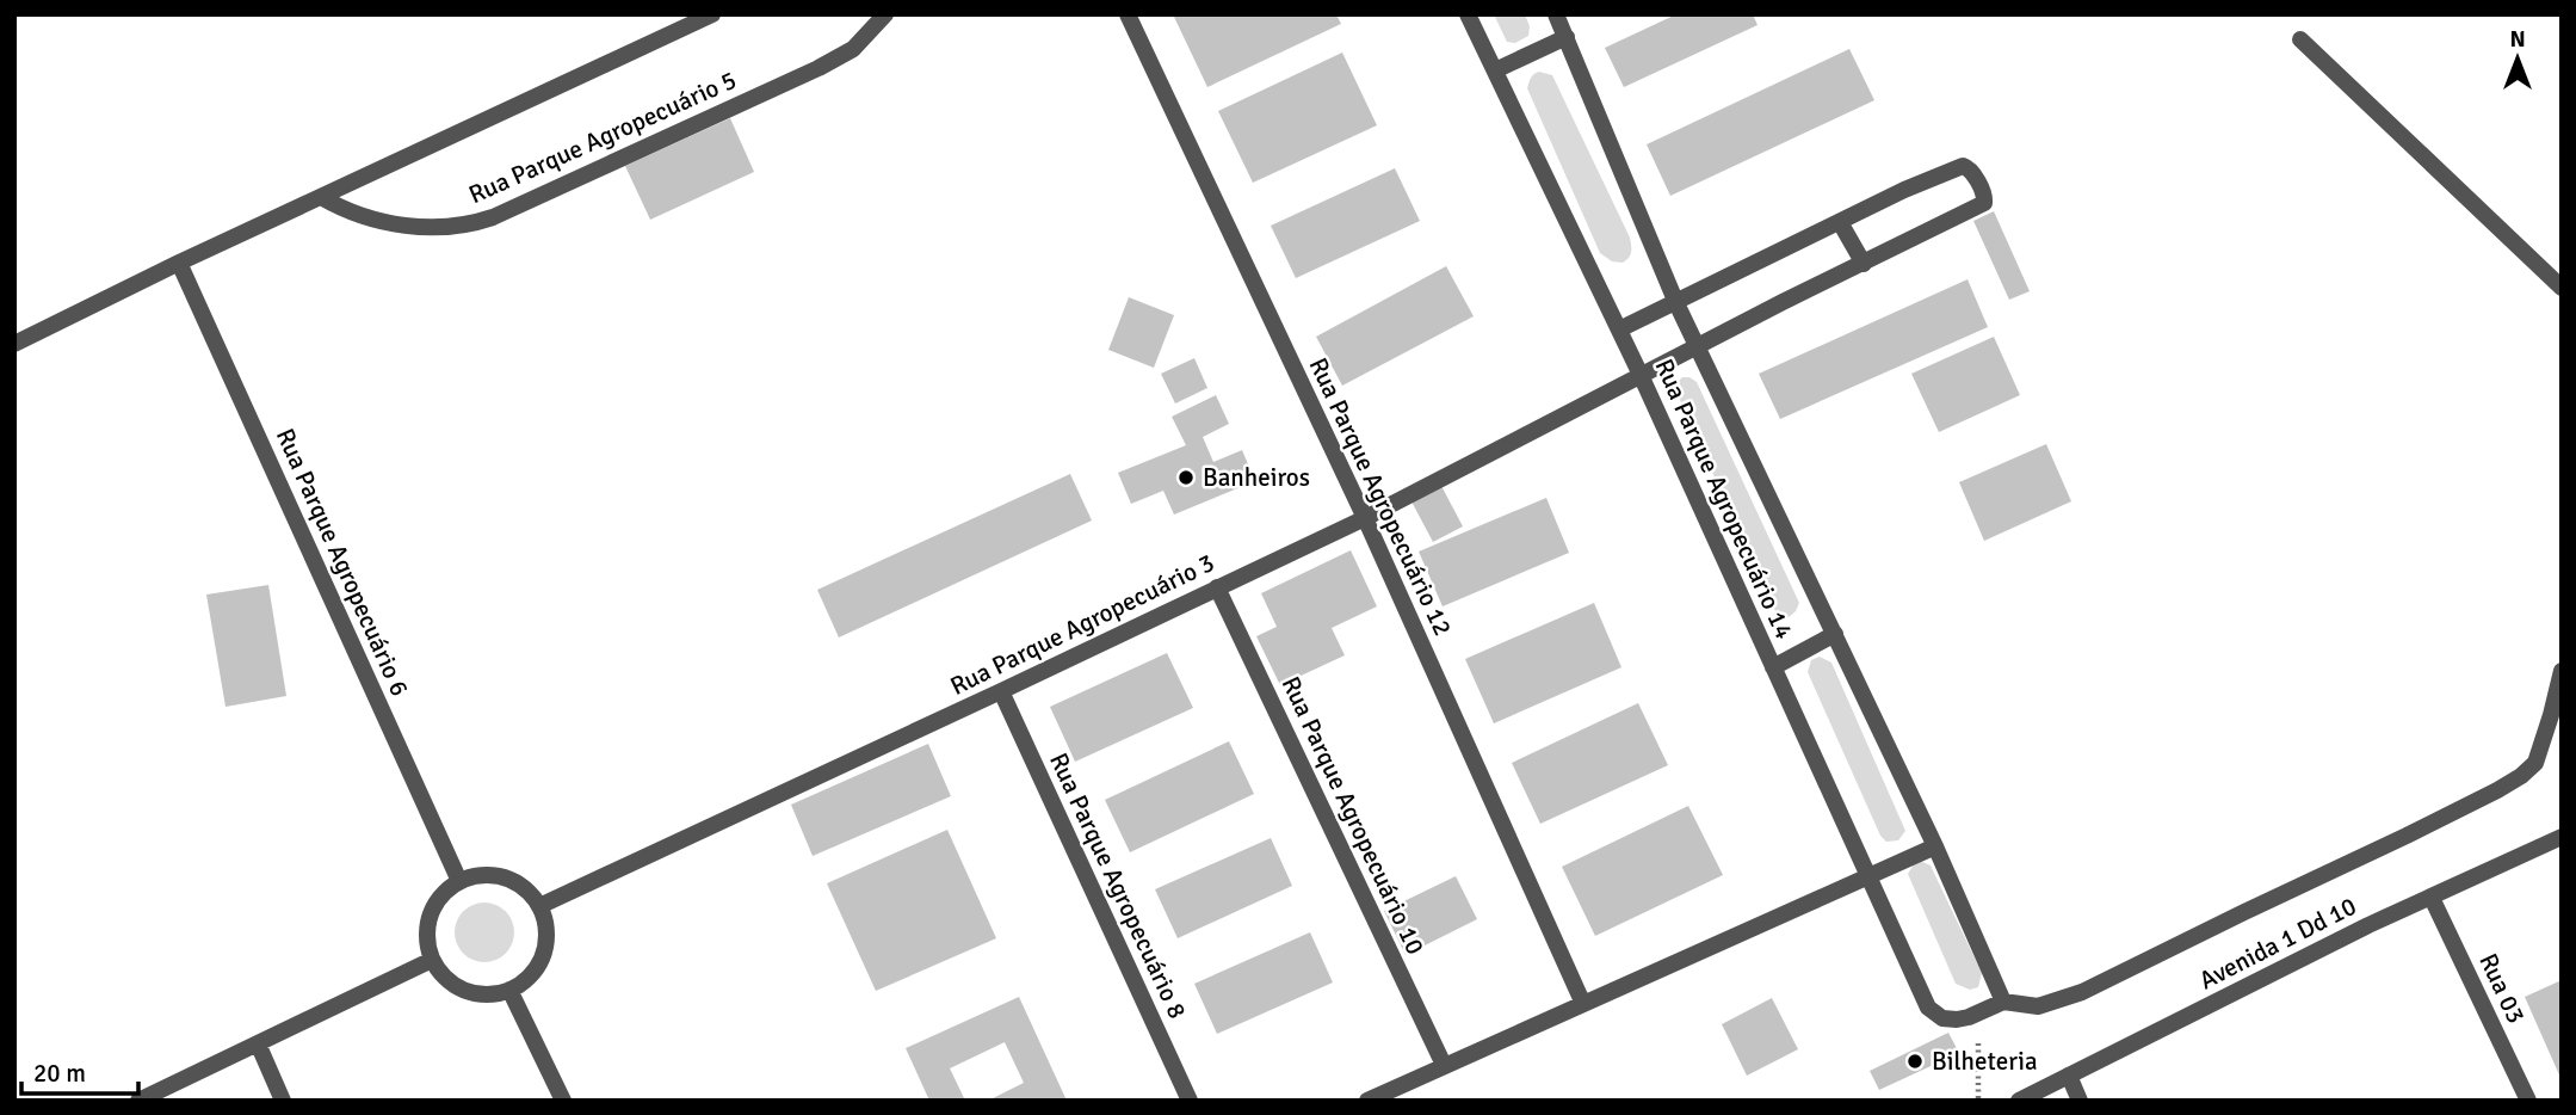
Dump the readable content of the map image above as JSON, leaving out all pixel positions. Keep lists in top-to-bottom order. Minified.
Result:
{"streets":{"street":["Rua Parque Agropecuário 5","Rua Parque Agropecuário 12","Rua Parque Agropecuário 14","Rua Parque Agropecuário 6","Rua Parque Agropecuário 3","Rua Parque Agropecuário 10","Rua Parque Agropecuário 8","Avenida 1 Dd 10","Rua 03"]},"crossings":[["Rua Parque Agropecuário 12","Rua Parque Agropecuário 3"],["Rua Parque Agropecuário 14","Rua Parque Agropecuário 3"],["Rua Parque Agropecuário 6","Rua Parque Agropecuário 3"],["Rua Parque Agropecuário 3","Rua Parque Agropecuário 10"],["Rua Parque Agropecuário 3","Rua Parque Agropecuário 8"],["Avenida 1 Dd 10","Rua 03"]],"places":["Banheiros","Bilheteria"],"scale_bar":"20 m","north":"top"}
